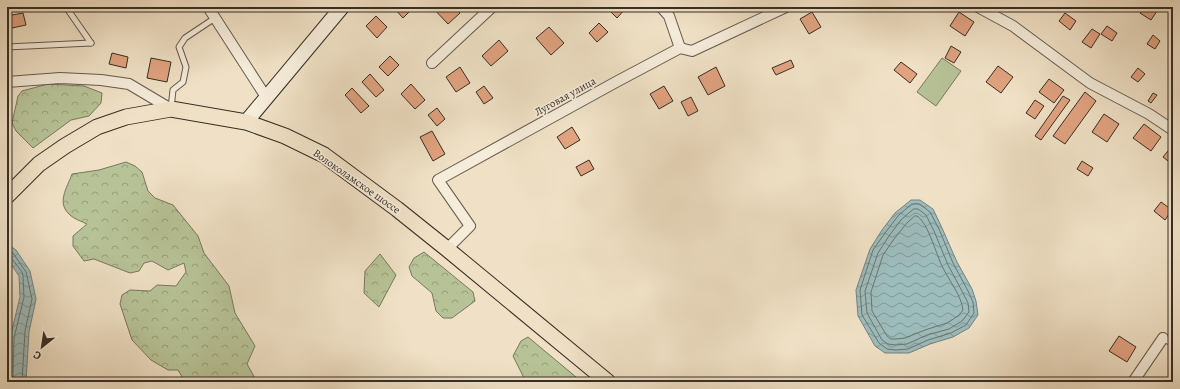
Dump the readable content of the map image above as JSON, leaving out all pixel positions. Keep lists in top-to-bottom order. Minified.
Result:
{"streets":{"main road":["Волоколамское шоссе"],"street":["Луговая улица"]},"crossings":[["Луговая улица","Волоколамское шоссе"]],"north":"bottom left"}
